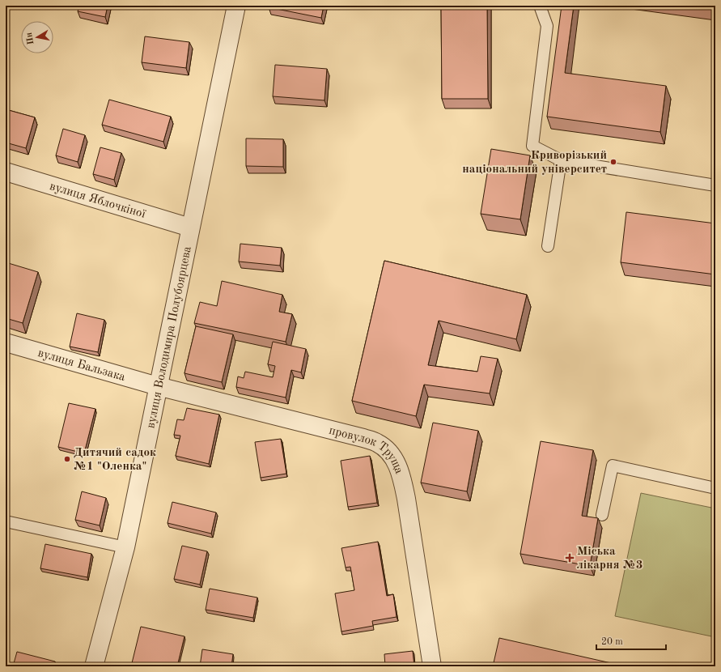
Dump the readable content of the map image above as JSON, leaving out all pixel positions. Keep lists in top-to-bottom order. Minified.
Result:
{"streets":{"street":["вулиця Яблочкіної","вулиця Володимира Полубоярцева","вулиця Бальзака","провулок Труща"]},"crossings":[["вулиця Яблочкіної","вулиця Володимира Полубоярцева"],["вулиця Володимира Полубоярцева","вулиця Бальзака"],["вулиця Володимира Полубоярцева","провулок Труща"],["вулиця Бальзака","провулок Труща"]],"places":{"other":["Криворізький національний університет","Дитячий садок №1 \"Оленка\""],"health":["Міська лікарня №3"]},"scale_bar":"20 m","north":"left"}
